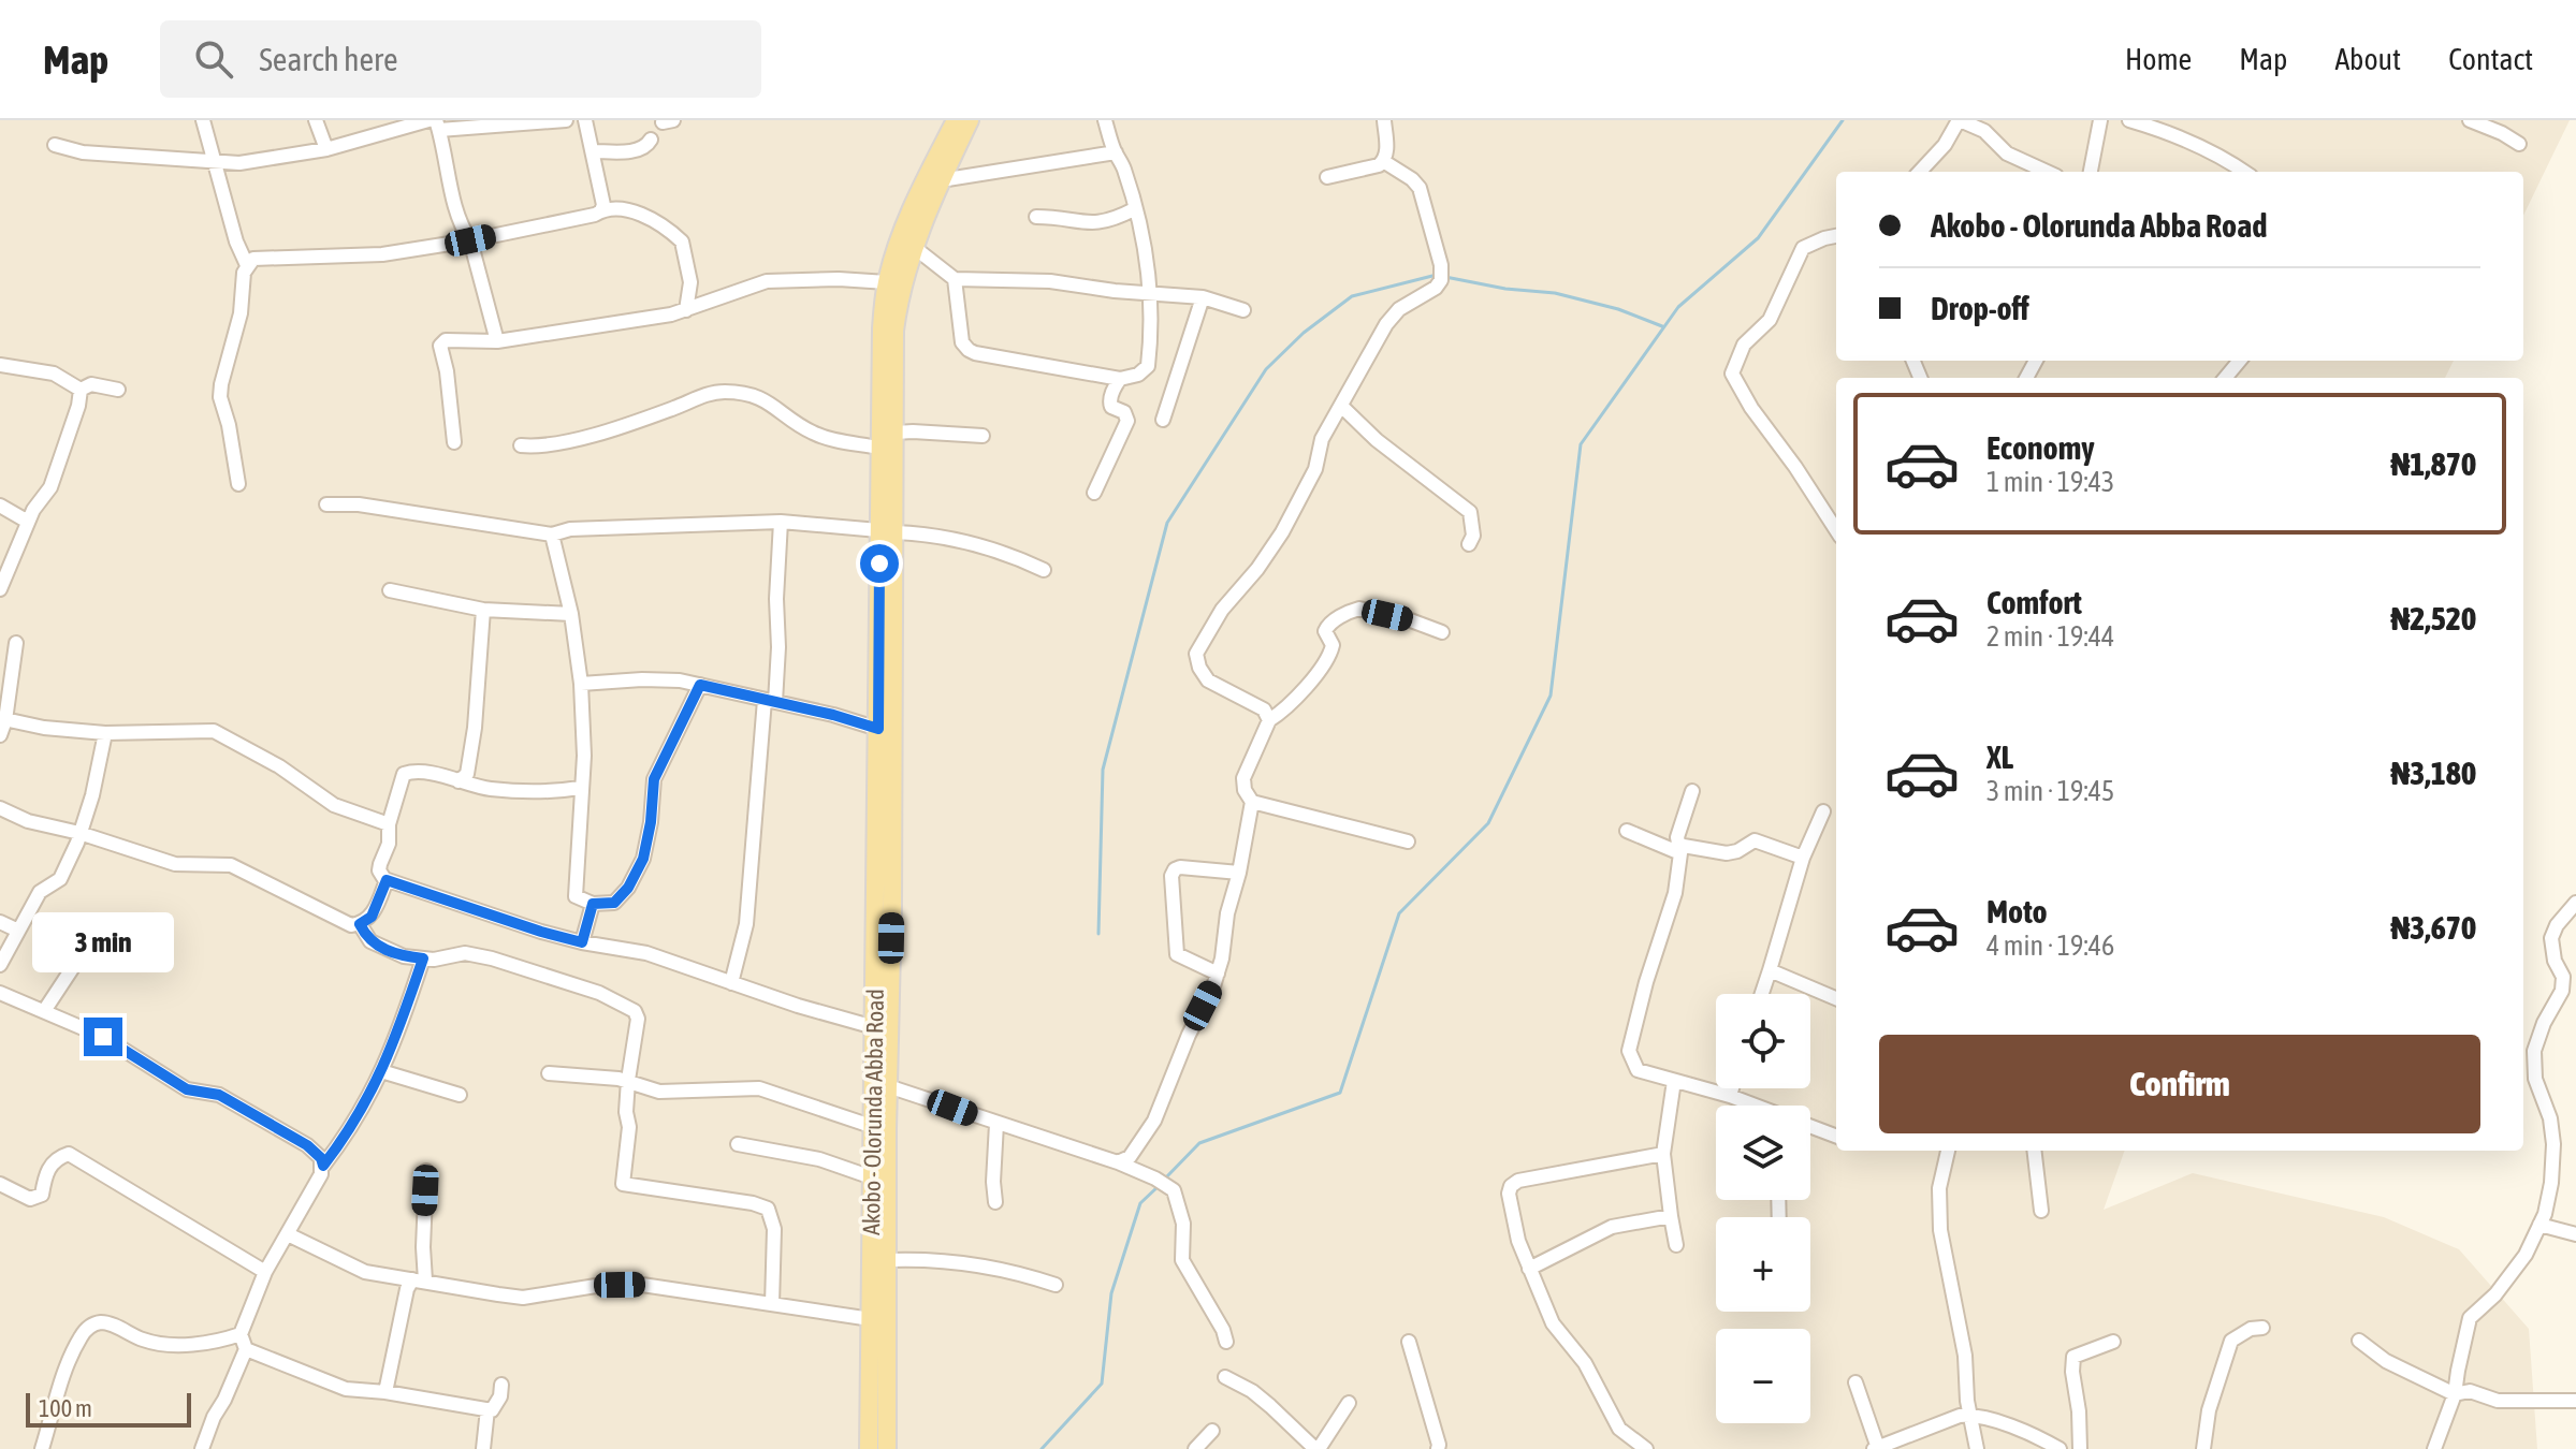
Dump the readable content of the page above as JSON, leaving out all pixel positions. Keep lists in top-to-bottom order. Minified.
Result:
{"streets":{"main road":["Akobo - Olorunda Abba Road"]},"scale_bar":"100 m","page":{"header":"Map","search":"Search here","nav":["Home","Map","About","Contact"],"banner":["Akobo - Olorunda Abba Road","Drop-off"],"list":[{"name":"Economy","note":"1 min · 19:43","value":"₦1,870"},{"name":"Comfort","note":"2 min · 19:44","value":"₦2,520"},{"name":"XL","note":"3 min · 19:45","value":"₦3,180"},{"name":"Moto","note":"4 min · 19:46","value":"₦3,670"}],"bubble":"3 min","map_buttons":["+","−"],"buttons":"Confirm","scale":"100 m"}}
